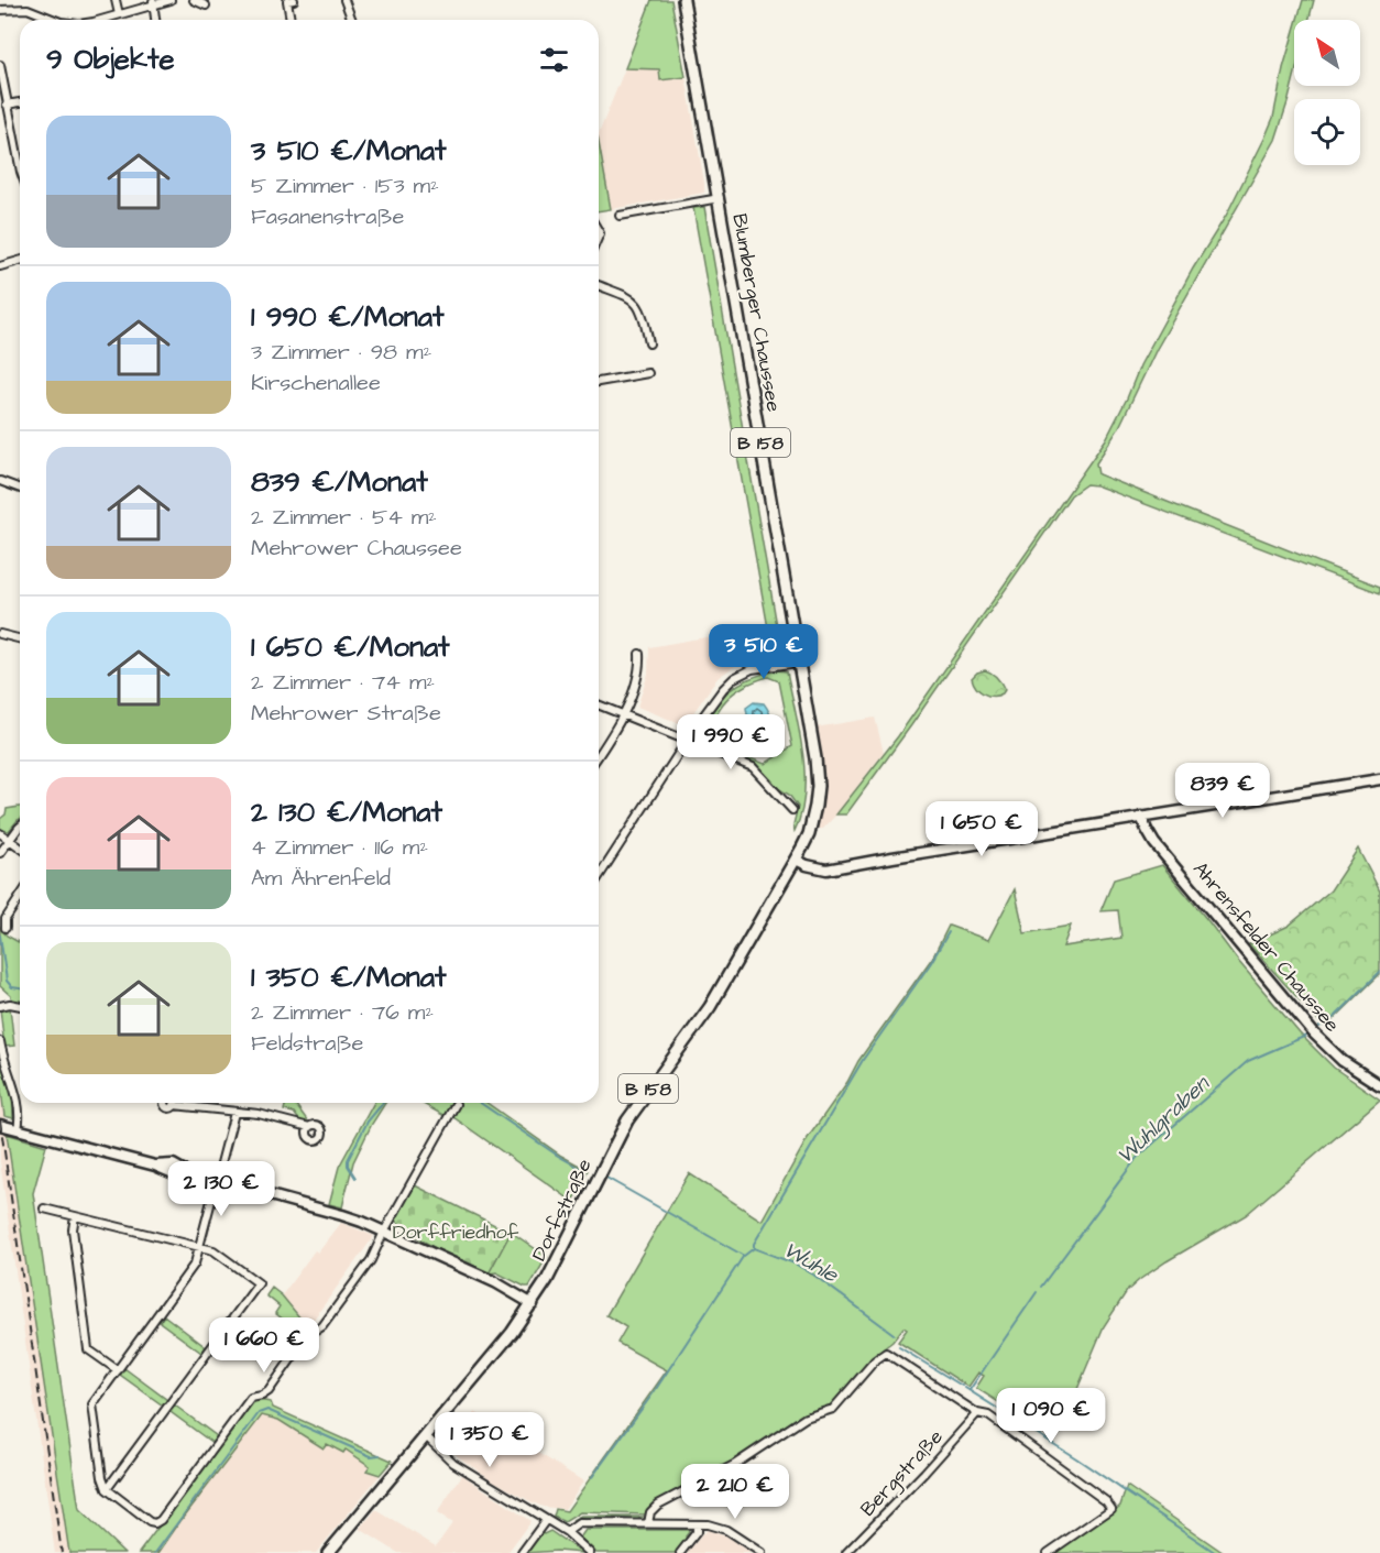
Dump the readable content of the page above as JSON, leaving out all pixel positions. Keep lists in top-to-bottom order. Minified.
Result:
{"streets":{"main road":["Blumberger Chaussee","B 158","Ahrensfelder Chaussee","Dorfstraße"],"street":["Bergstraße"]},"crossings":[["Blumberger Chaussee","Dorfstraße"]],"water":["Wuhlgraben","Wuhle"],"parks":["Dorffriedhof"],"north":"top left","page":{"heading":"9 Objekte","list":[{"name":"3 510 €/Monat","note":"5 Zimmer · 153 m² · Fasanenstraße"},{"name":"1 990 €/Monat","note":"3 Zimmer · 98 m² · Kirschenallee"},{"name":"839 €/Monat","note":"2 Zimmer · 54 m² · Mehrower Chaussee"},{"name":"1 650 €/Monat","note":"2 Zimmer · 74 m² · Mehrower Straße"},{"name":"2 130 €/Monat","note":"4 Zimmer · 116 m² · Am Ährenfeld"},{"name":"1 350 €/Monat","note":"2 Zimmer · 76 m² · Feldstraße"}],"price":["3 510 €","1 990 €","839 €","1 650 €","2 130 €","1 660 €","1 090 €","1 350 €","2 210 €"]}}
